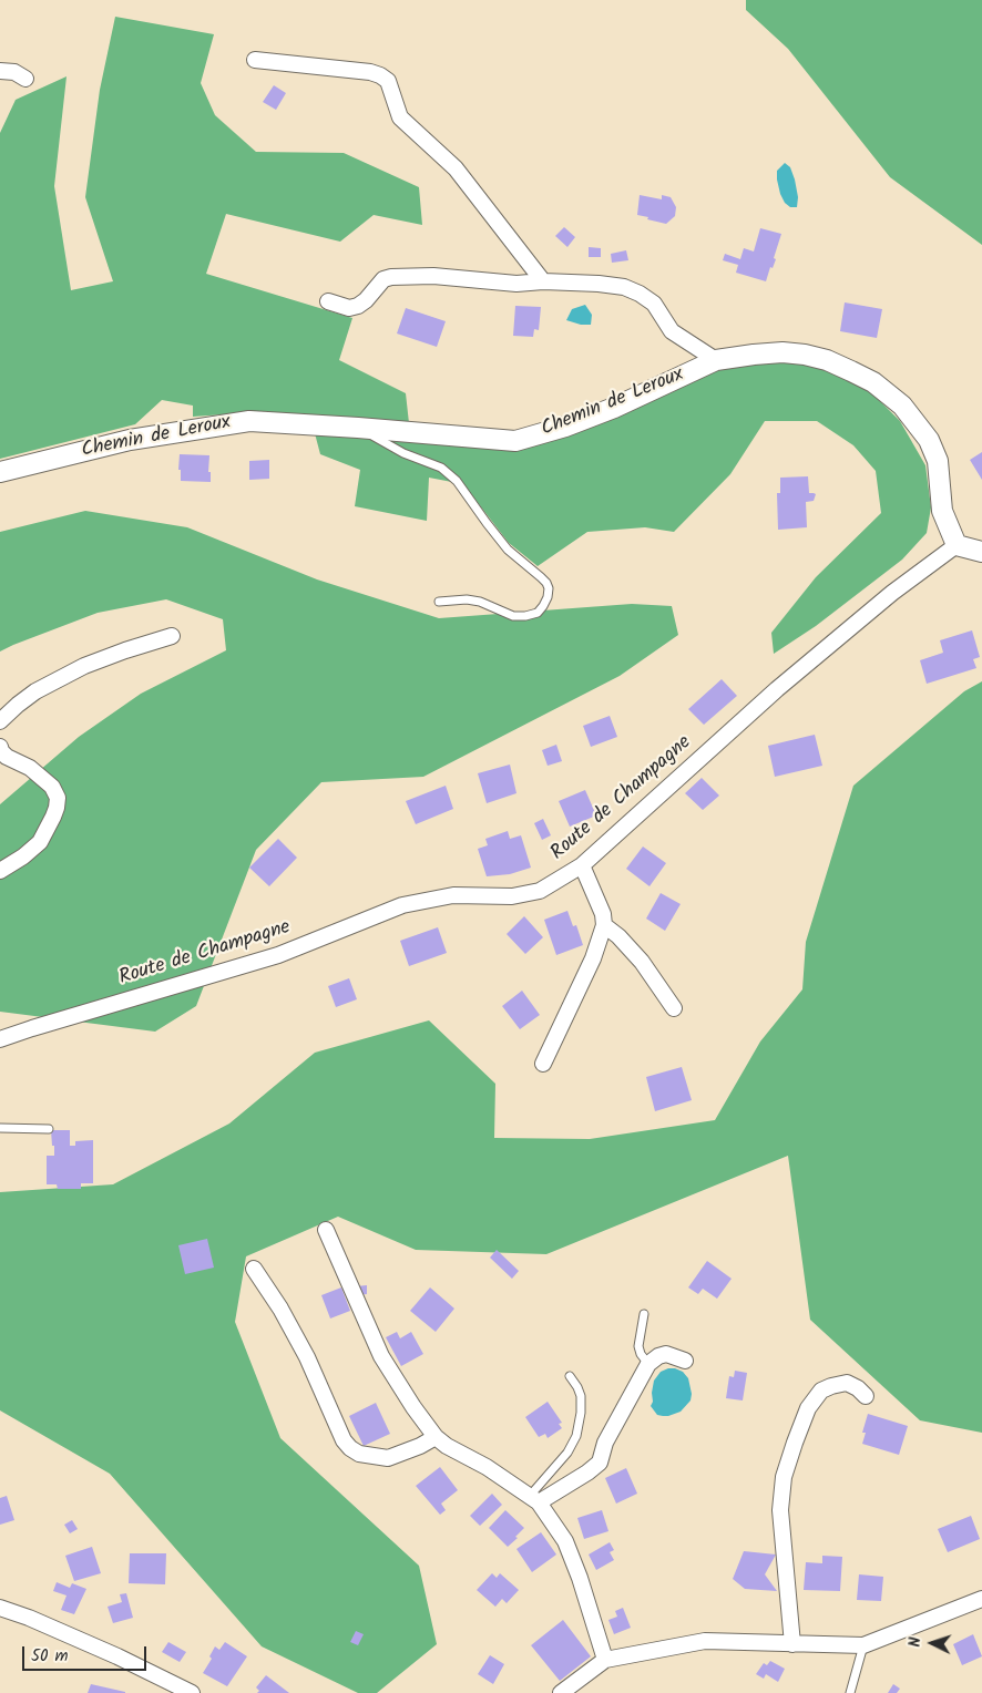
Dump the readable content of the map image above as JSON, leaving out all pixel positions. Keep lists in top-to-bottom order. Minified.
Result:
{"streets":{"street":["Chemin de Leroux","Route de Champagne"]},"crossings":[["Chemin de Leroux","Route de Champagne"]],"scale_bar":"50 m","north":"left"}
